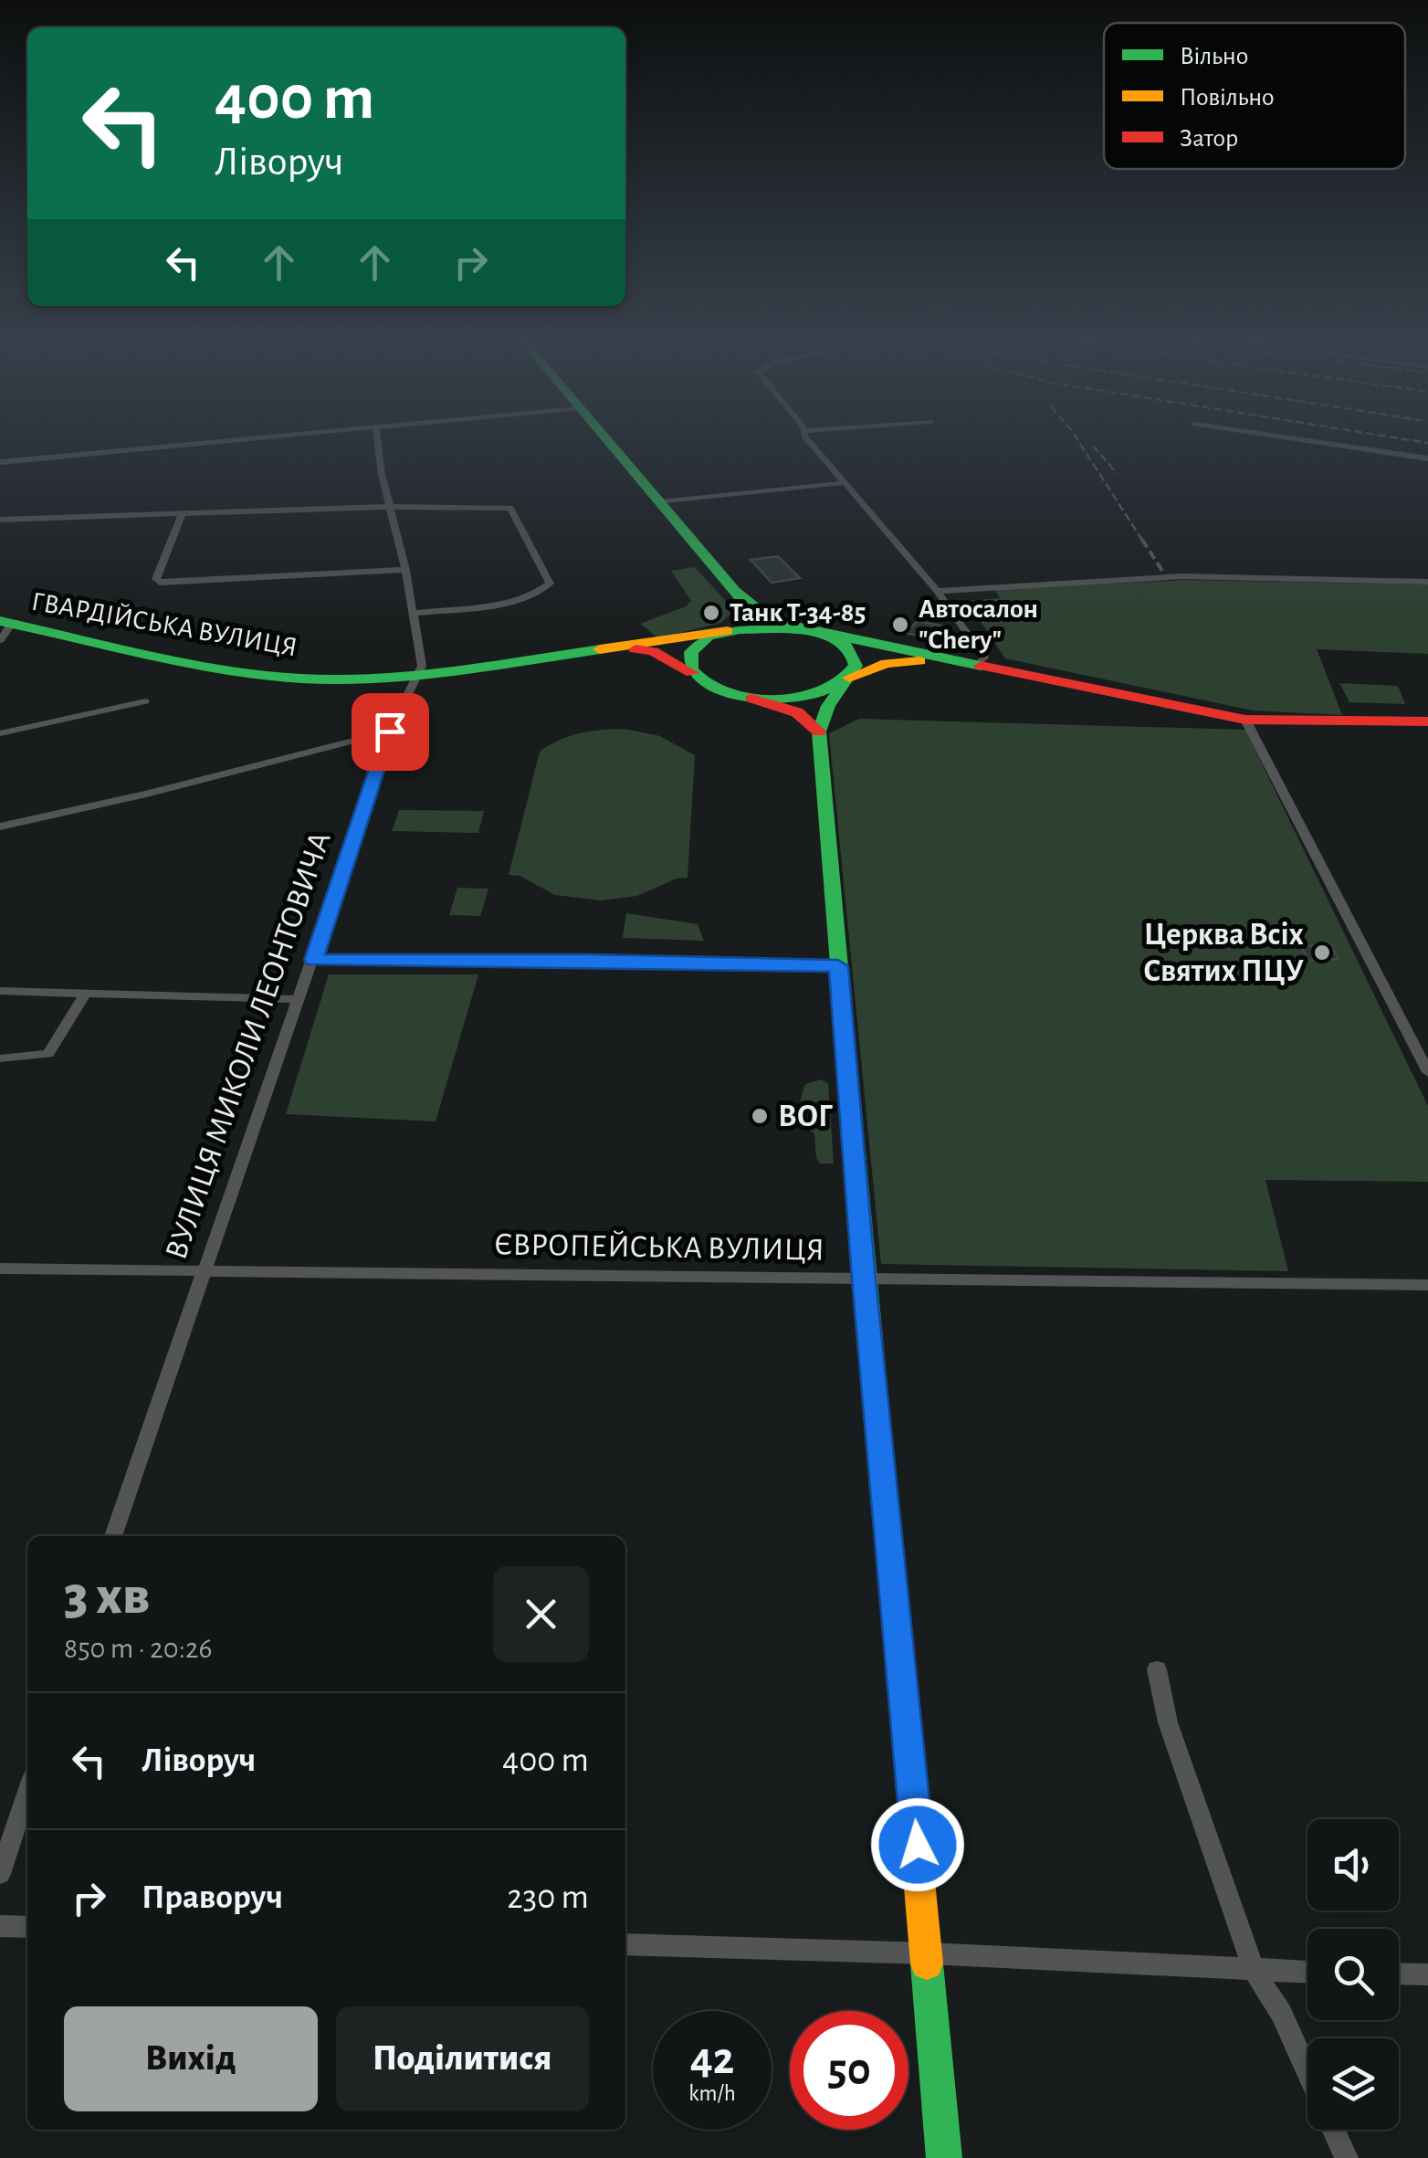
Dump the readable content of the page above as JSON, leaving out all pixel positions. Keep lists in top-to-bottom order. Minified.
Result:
{"streets":{"main road":["ГВАРДІЙСЬКА ВУЛИЦЯ"],"street":["ВУЛИЦЯ МИКОЛИ ЛЕОНТОВИЧА","ЄВРОПЕЙСЬКА ВУЛИЦЯ"]},"crossings":[["ГВАРДІЙСЬКА ВУЛИЦЯ","ВУЛИЦЯ МИКОЛИ ЛЕОНТОВИЧА"],["ВУЛИЦЯ МИКОЛИ ЛЕОНТОВИЧА","ЄВРОПЕЙСЬКА ВУЛИЦЯ"]],"places":["Танк Т-34-85","Автосалон \"Chery\"","Церква Всіх Святих ПЦУ","ВОГ"],"legend":["Вільно","Повільно","Затор"],"page":{"turn":["400 m","Ліворуч"],"heading":["3 хв","850 m · 20:26"],"list":[{"name":"Ліворуч","value":"400 m"},{"name":"Праворуч","value":"230 m"}],"buttons":["Вихід","Поділитися"],"speed":"42 km/h","limit":"50"}}
